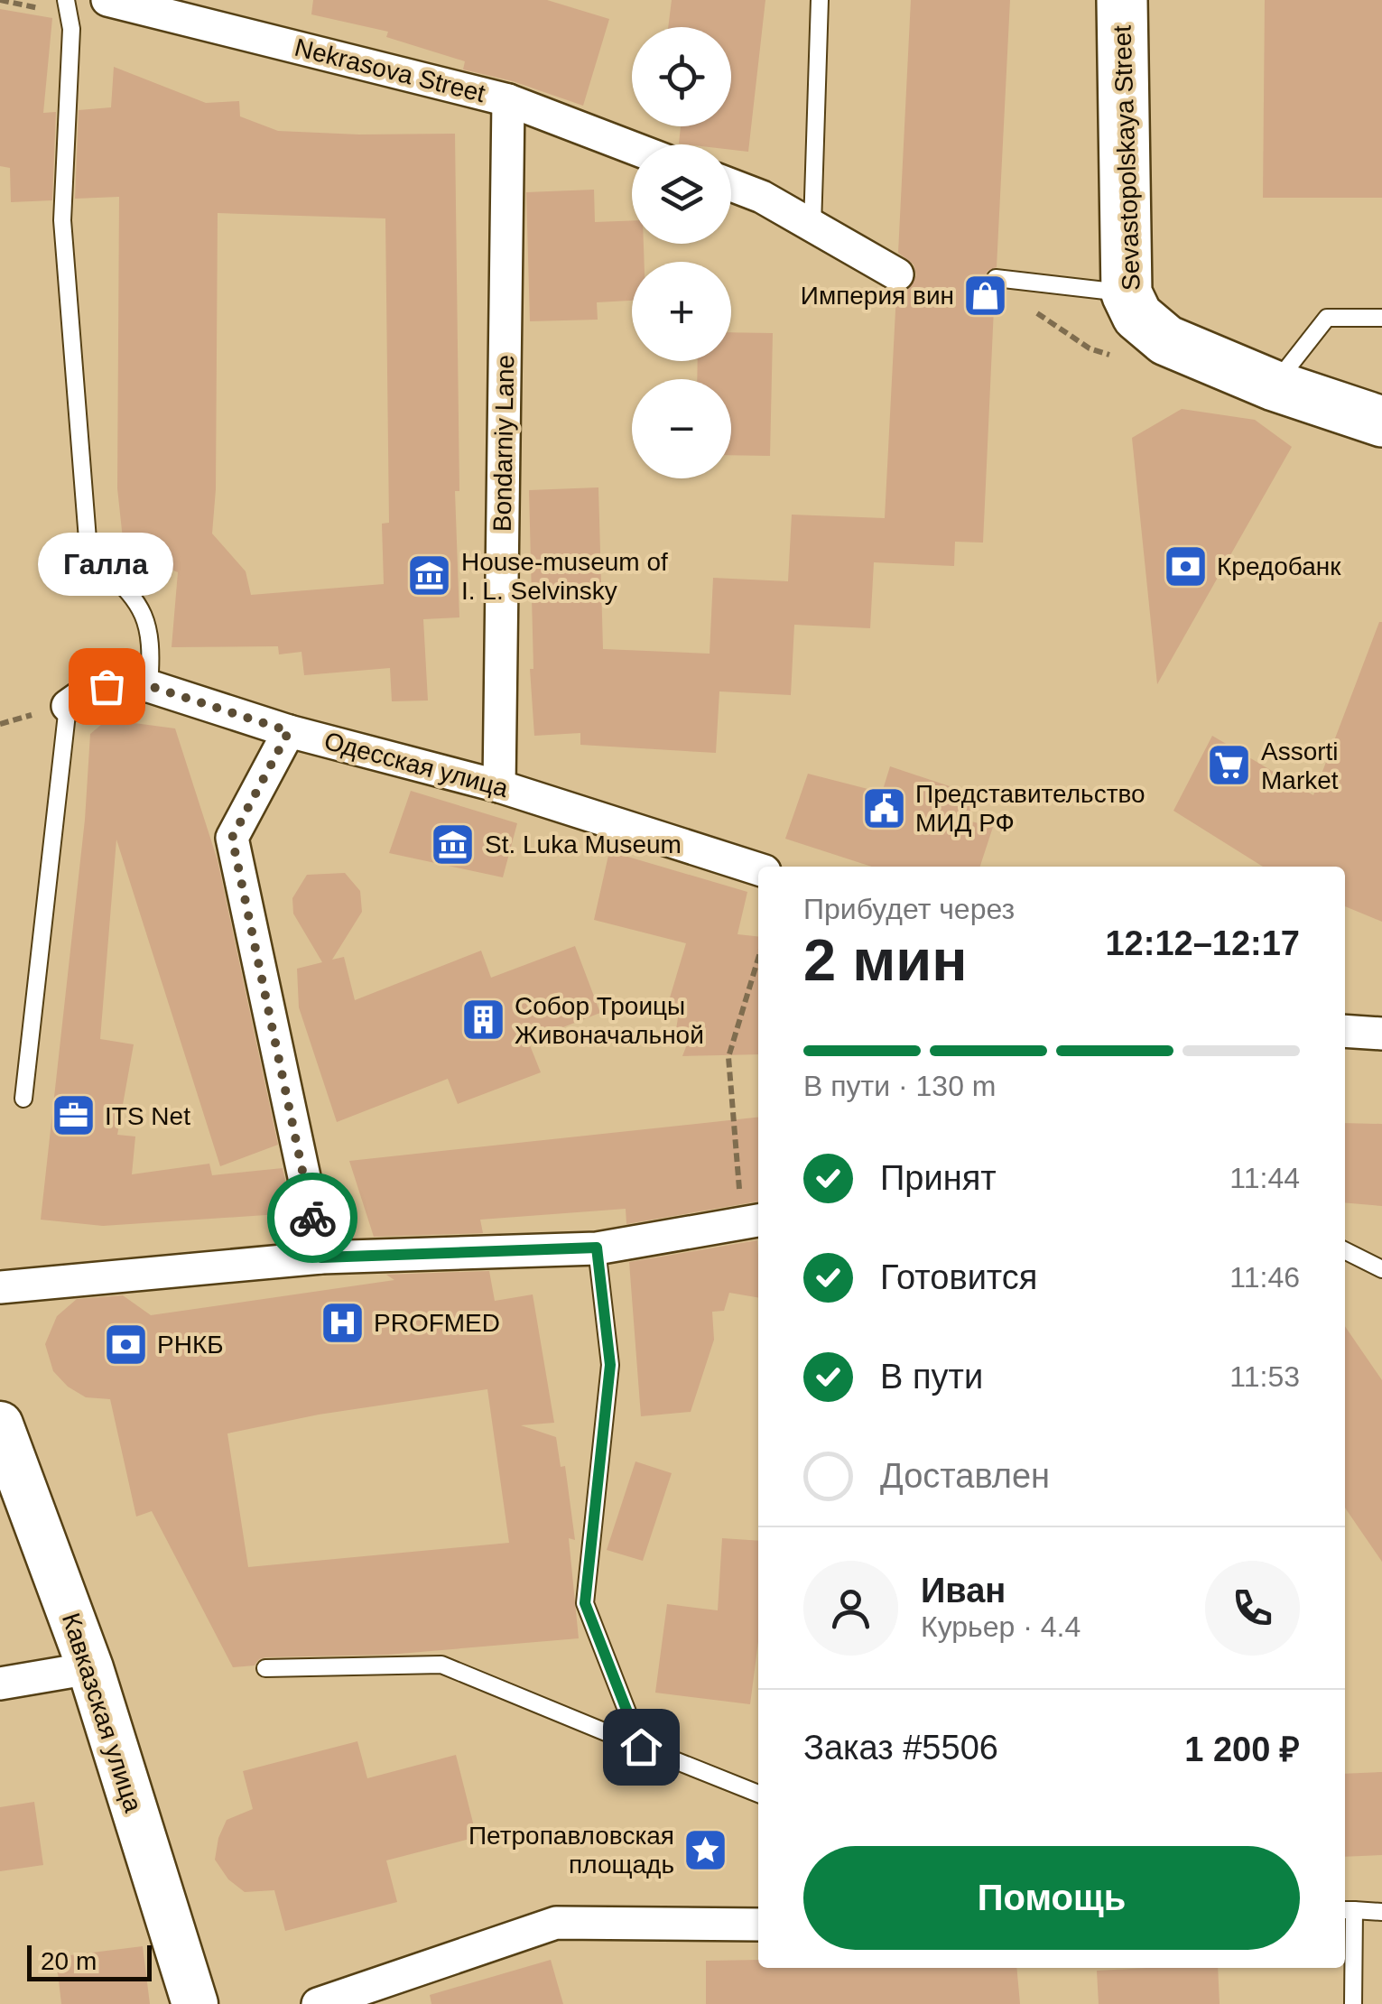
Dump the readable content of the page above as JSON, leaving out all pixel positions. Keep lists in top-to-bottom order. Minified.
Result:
{"streets":{"main road":["Sevastopolskaya Street","Кавказская улица"],"street":["Nekrasova Street","Bondarniy Lane","Одесская улица"]},"crossings":[["Nekrasova Street","Bondarniy Lane"],["Bondarniy Lane","Одесская улица"]],"places":{"shop":["Империя вин"],"bank":["Кредобанк","РНКБ"],"museum":["House-museum of I. L. Selvinsky","St. Luka Museum"],"other":["Галла"],"supermarket":["Assorti Market"],"public building":["Представительство МИД РФ"],"building":["Собор Троицы Живоначальной"],"office":["ITS Net"],"hospital":["PROFMED"],"place":["Петропавловская площадь"]},"scale_bar":"20 m","page":{"map_buttons":["+","−"],"bubble":"Галла","heading":["2 мин","Прибудет через","12:12–12:17"],"panel":["Иван","Курьер · 4.4","Заказ #5506","1 200 ₽"],"bar":"В пути · 130 m","list":[["Принят","11:44"],["Готовится","11:46"],["В пути","11:53"],"Доставлен"],"buttons":"Помощь","scale":"20 m"}}
